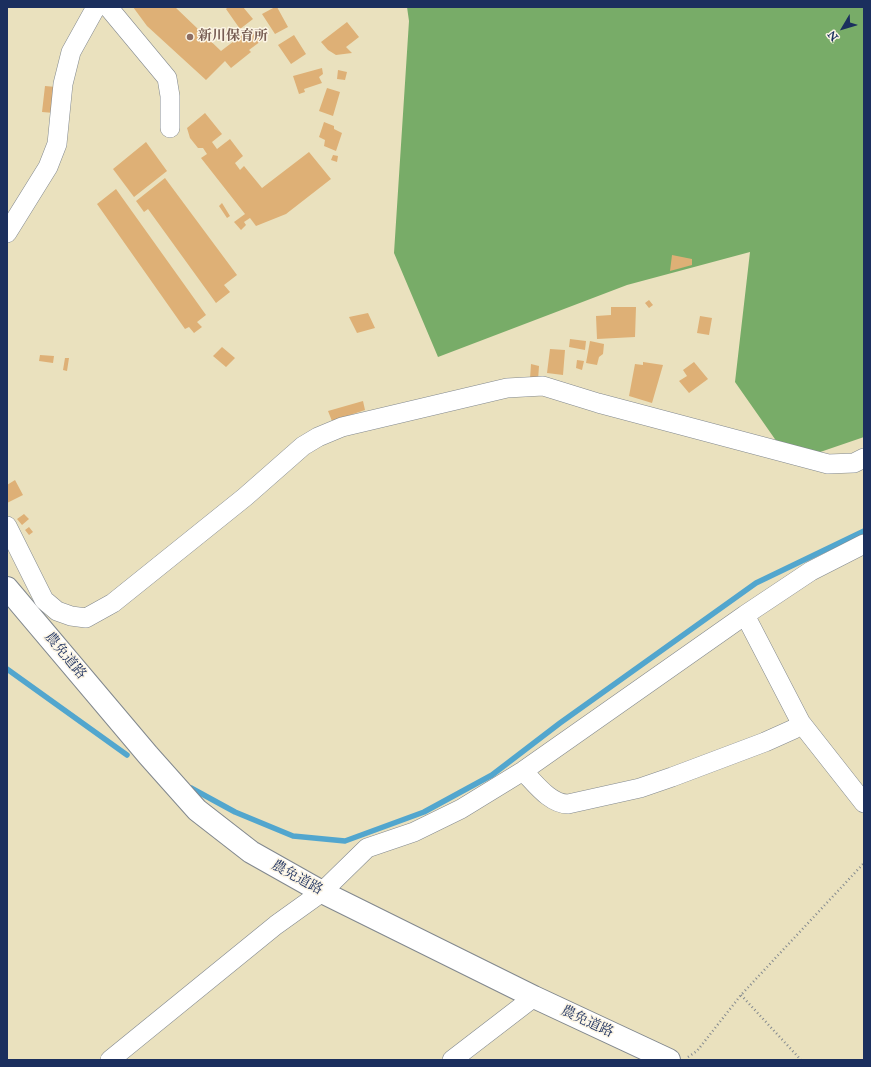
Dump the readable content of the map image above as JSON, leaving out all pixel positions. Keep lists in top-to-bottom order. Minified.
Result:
{"streets":{"street":["農免道路"]},"places":["新川保育所"],"north":"bottom left"}
